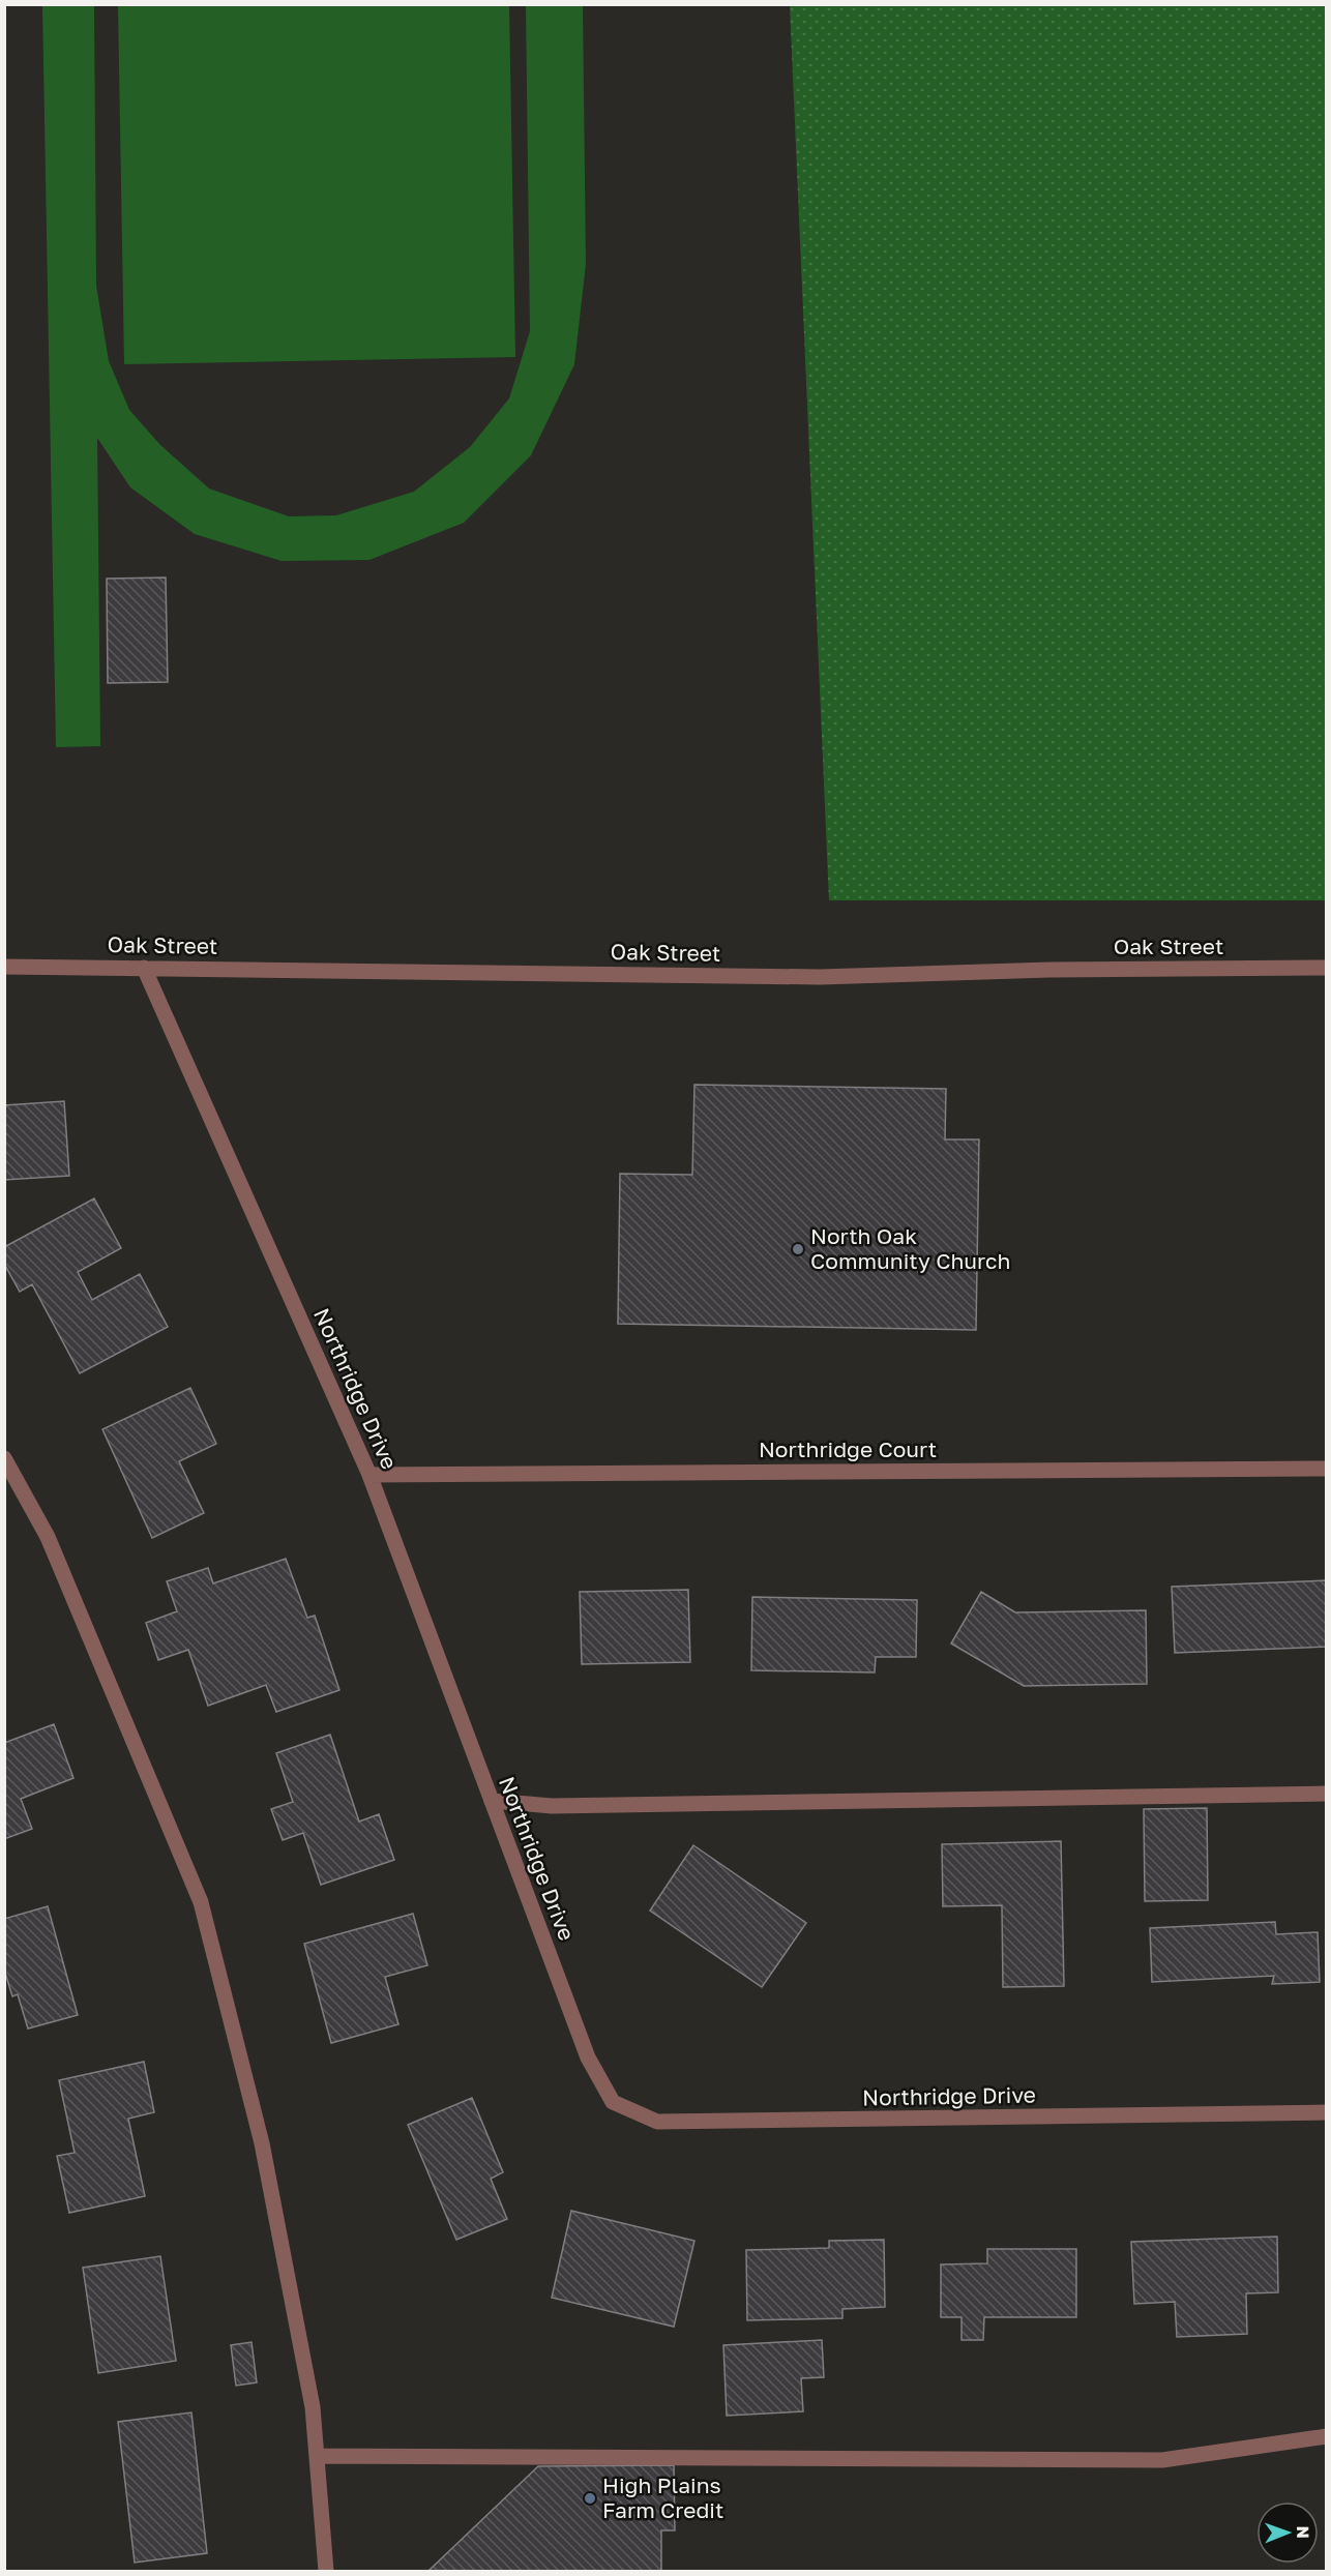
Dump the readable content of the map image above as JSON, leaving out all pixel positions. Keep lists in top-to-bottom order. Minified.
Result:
{"streets":{"street":["Oak Street","Northridge Drive","Northridge Court"]},"crossings":[["Oak Street","Northridge Drive"],["Northridge Drive","Northridge Court"]],"places":["North Oak Community Church","High Plains Farm Credit"],"north":"right"}
